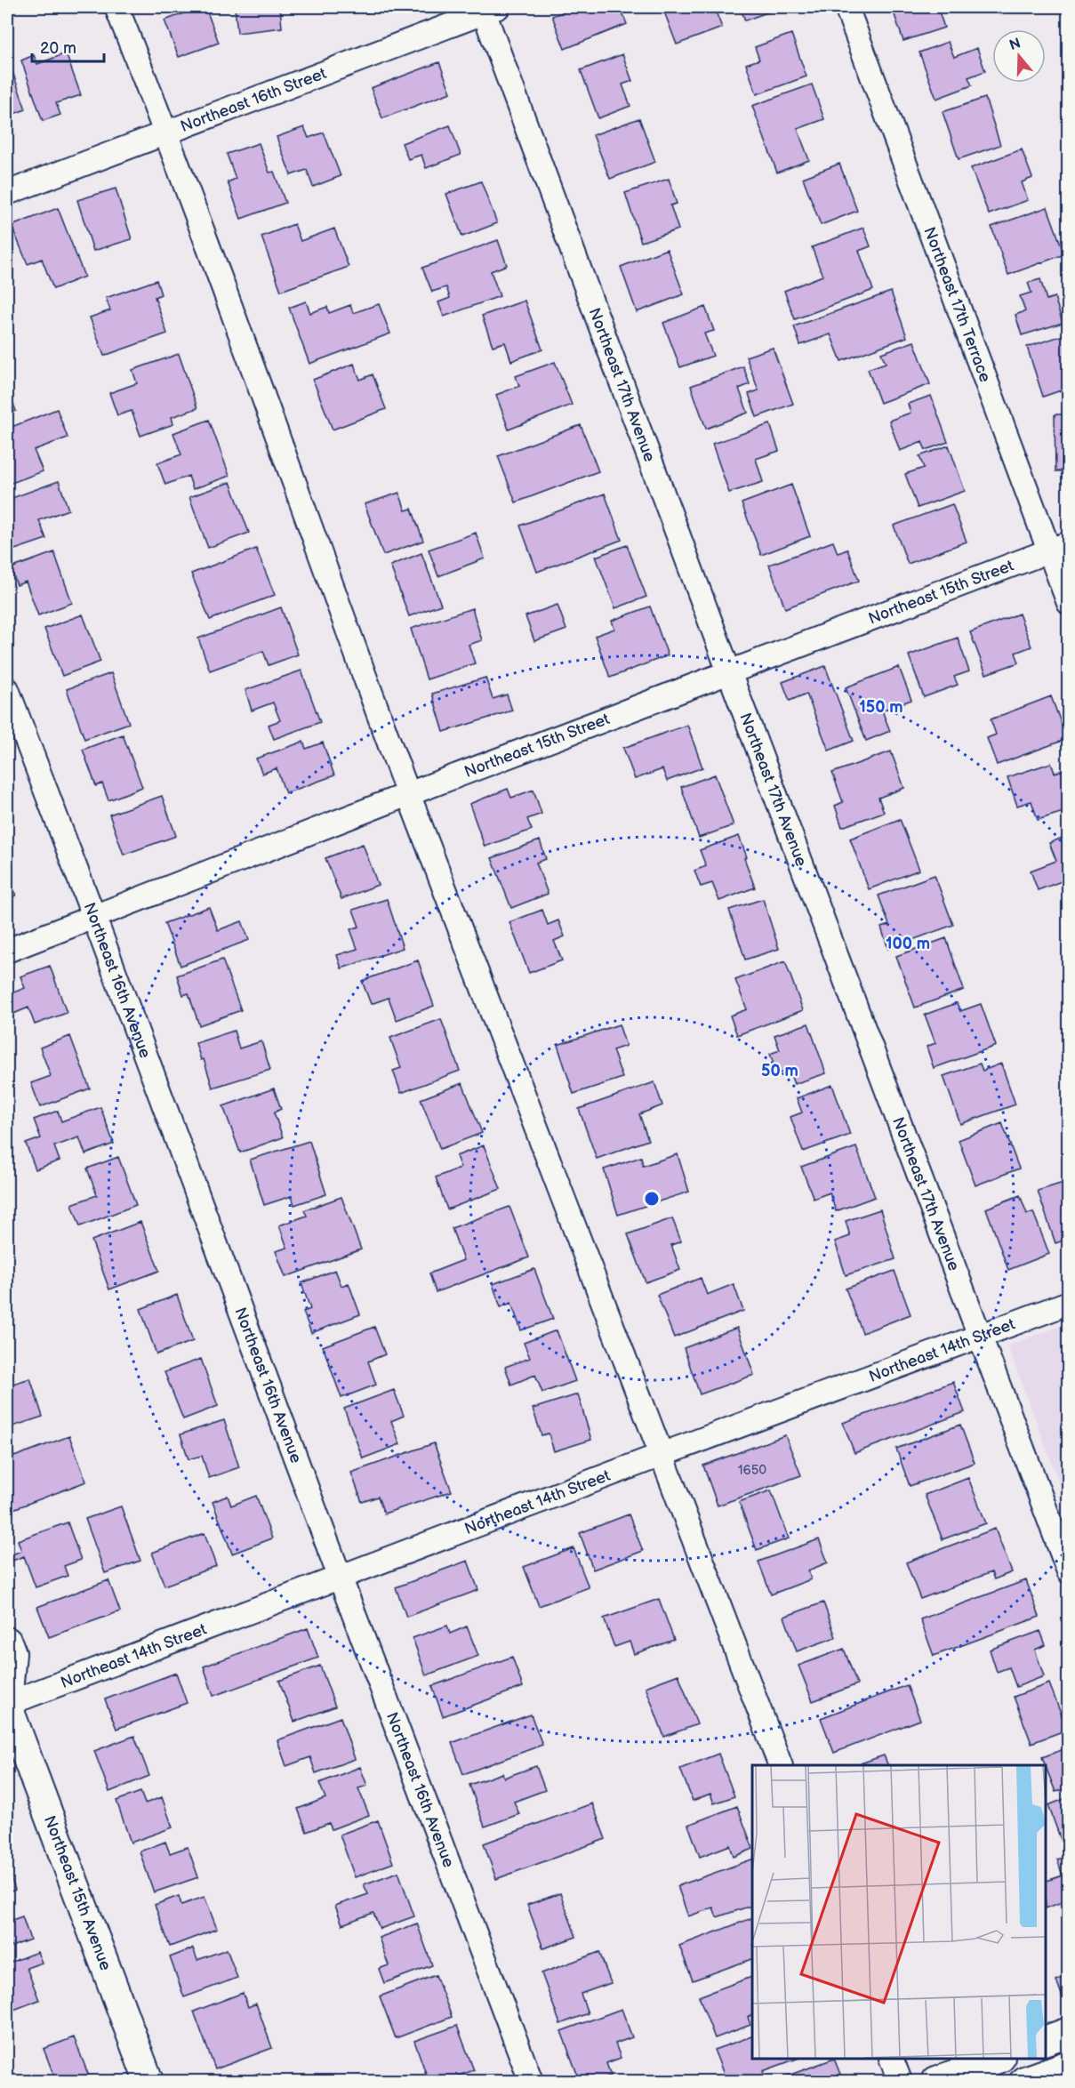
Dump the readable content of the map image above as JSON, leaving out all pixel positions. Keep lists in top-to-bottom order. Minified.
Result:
{"streets":{"street":["Northeast 16th Street","Northeast 17th Terrace","Northeast 17th Avenue","Northeast 15th Street","Northeast 16th Avenue","Northeast 14th Street","Northeast 15th Avenue"]},"crossings":[["Northeast 16th Street","Northeast 17th Avenue"],["Northeast 17th Terrace","Northeast 15th Street"],["Northeast 17th Avenue","Northeast 15th Street"],["Northeast 17th Avenue","Northeast 14th Street"],["Northeast 15th Street","Northeast 16th Avenue"],["Northeast 16th Avenue","Northeast 14th Street"],["Northeast 14th Street","Northeast 15th Avenue"]],"house_numbers":["1650"],"scale_bar":"20 m","north":"top","rings":["150 m","100 m","50 m"]}
